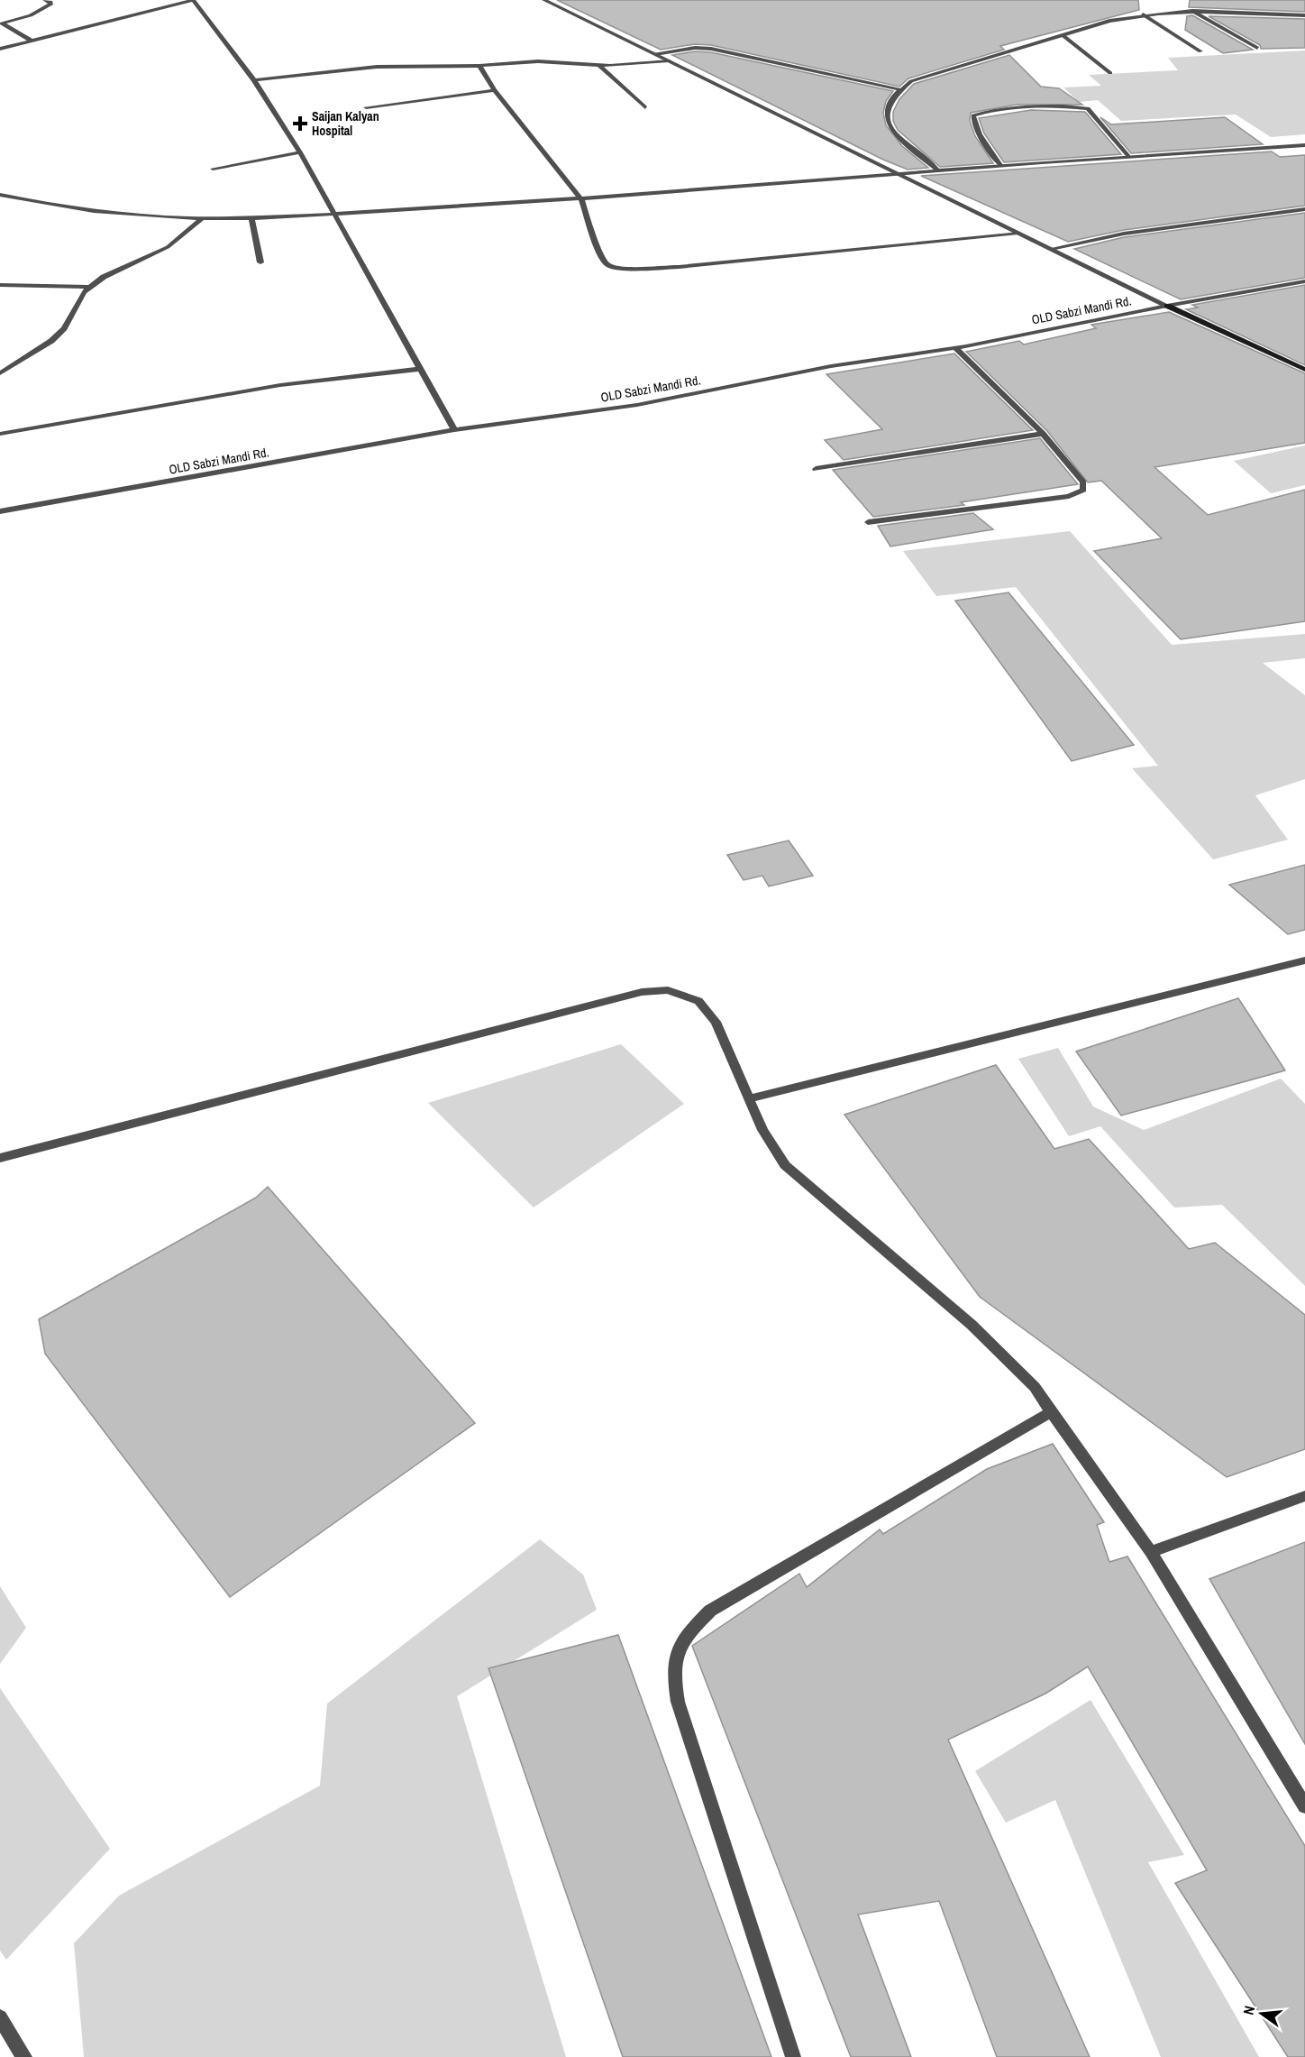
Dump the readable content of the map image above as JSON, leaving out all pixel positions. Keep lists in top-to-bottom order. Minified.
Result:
{"streets":{"street":["OLD Sabzi Mandi Rd."]},"places":{"health":["Saijan Kalyan Hospital"]},"north":"left"}
